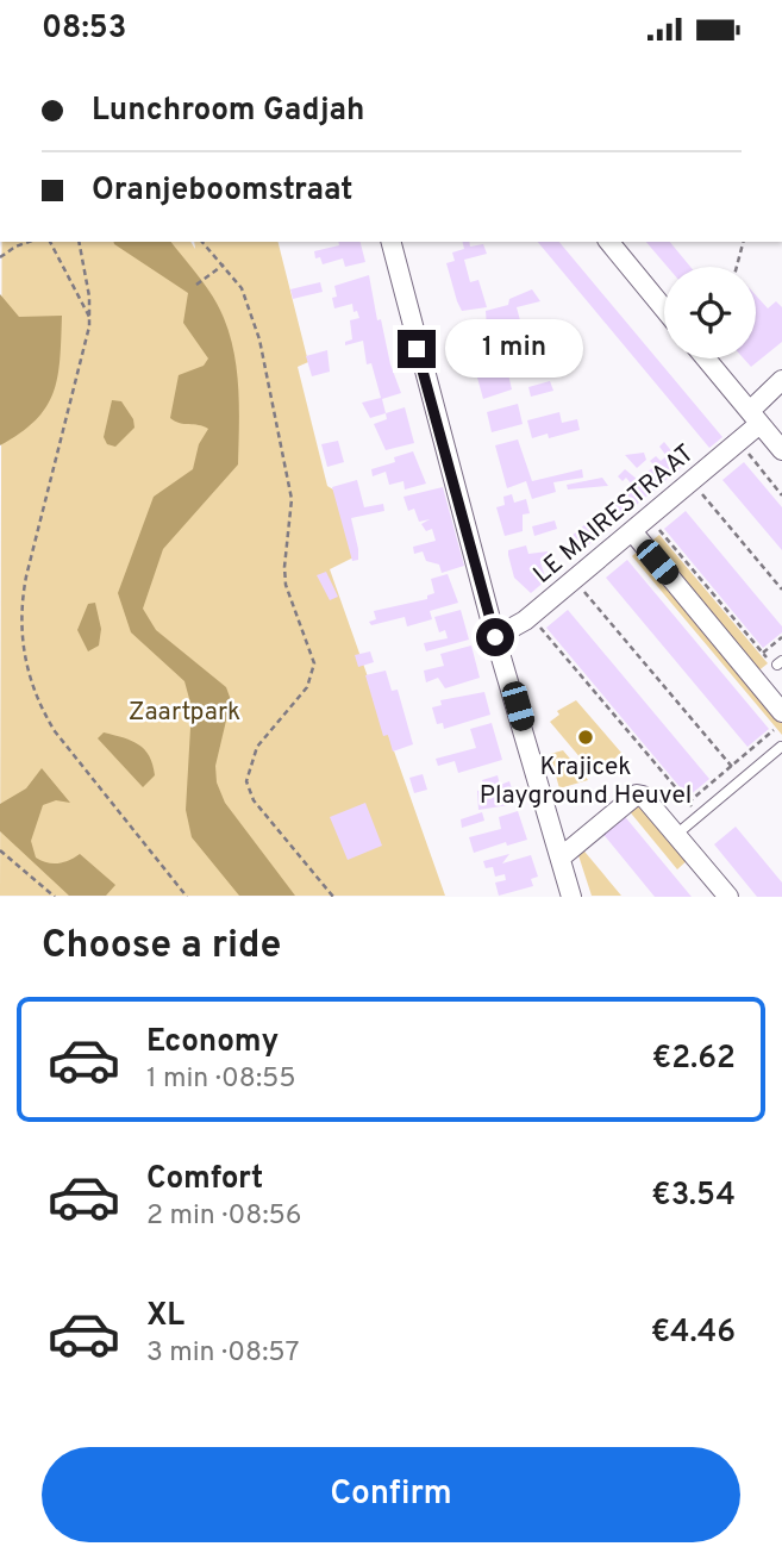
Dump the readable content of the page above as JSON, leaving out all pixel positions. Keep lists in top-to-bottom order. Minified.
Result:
{"streets":{"street":["LE MAIRESTRAAT"]},"parks":["Zaartpark"],"places":["Krajicek Playground Heuvel"],"page":{"status":"08:53","banner":["Lunchroom Gadjah","Oranjeboomstraat"],"bubble":"1 min","heading":"Choose a ride","list":[{"name":"Economy","note":"1 min · 08:55","value":"€2.62"},{"name":"Comfort","note":"2 min · 08:56","value":"€3.54"},{"name":"XL","note":"3 min · 08:57","value":"€4.46"}],"buttons":"Confirm"}}
